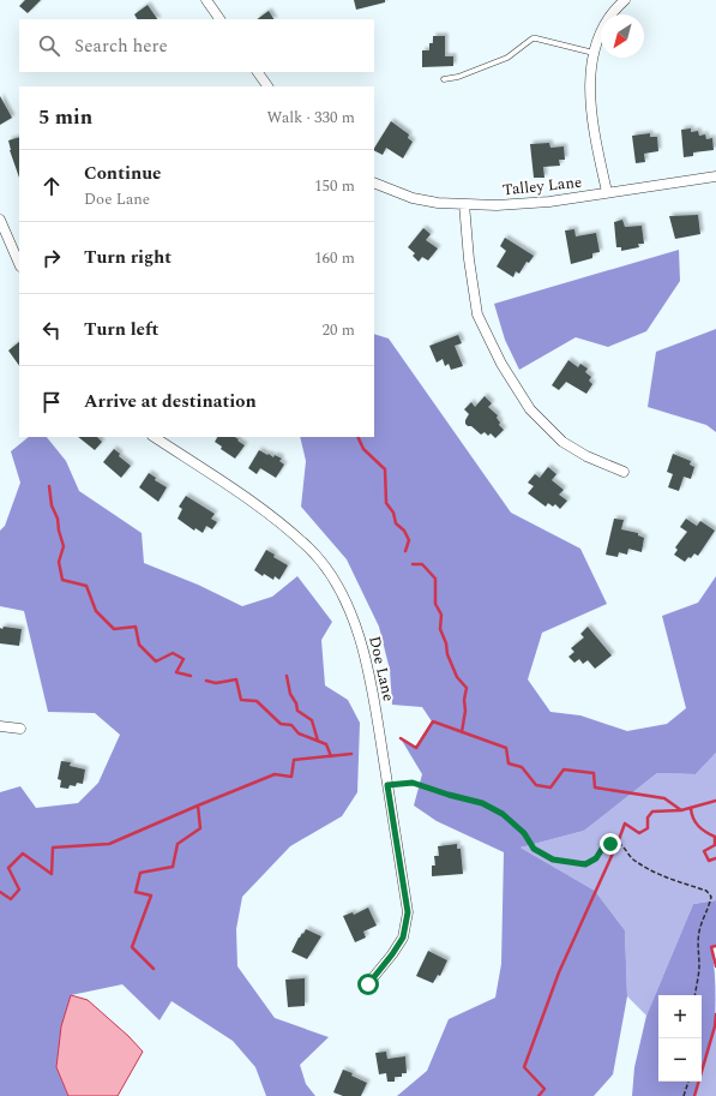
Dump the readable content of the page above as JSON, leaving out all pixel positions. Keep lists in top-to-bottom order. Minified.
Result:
{"streets":{"street":["Talley Lane","Doe Lane"]},"north":"bottom left","page":{"search":"Search here","heading":["5 min","Walk · 330 m"],"list":[["Continue","Doe Lane","150 m"],["Turn right","160 m"],["Turn left","20 m"],"Arrive at destination"],"map_buttons":["+","−"]}}
